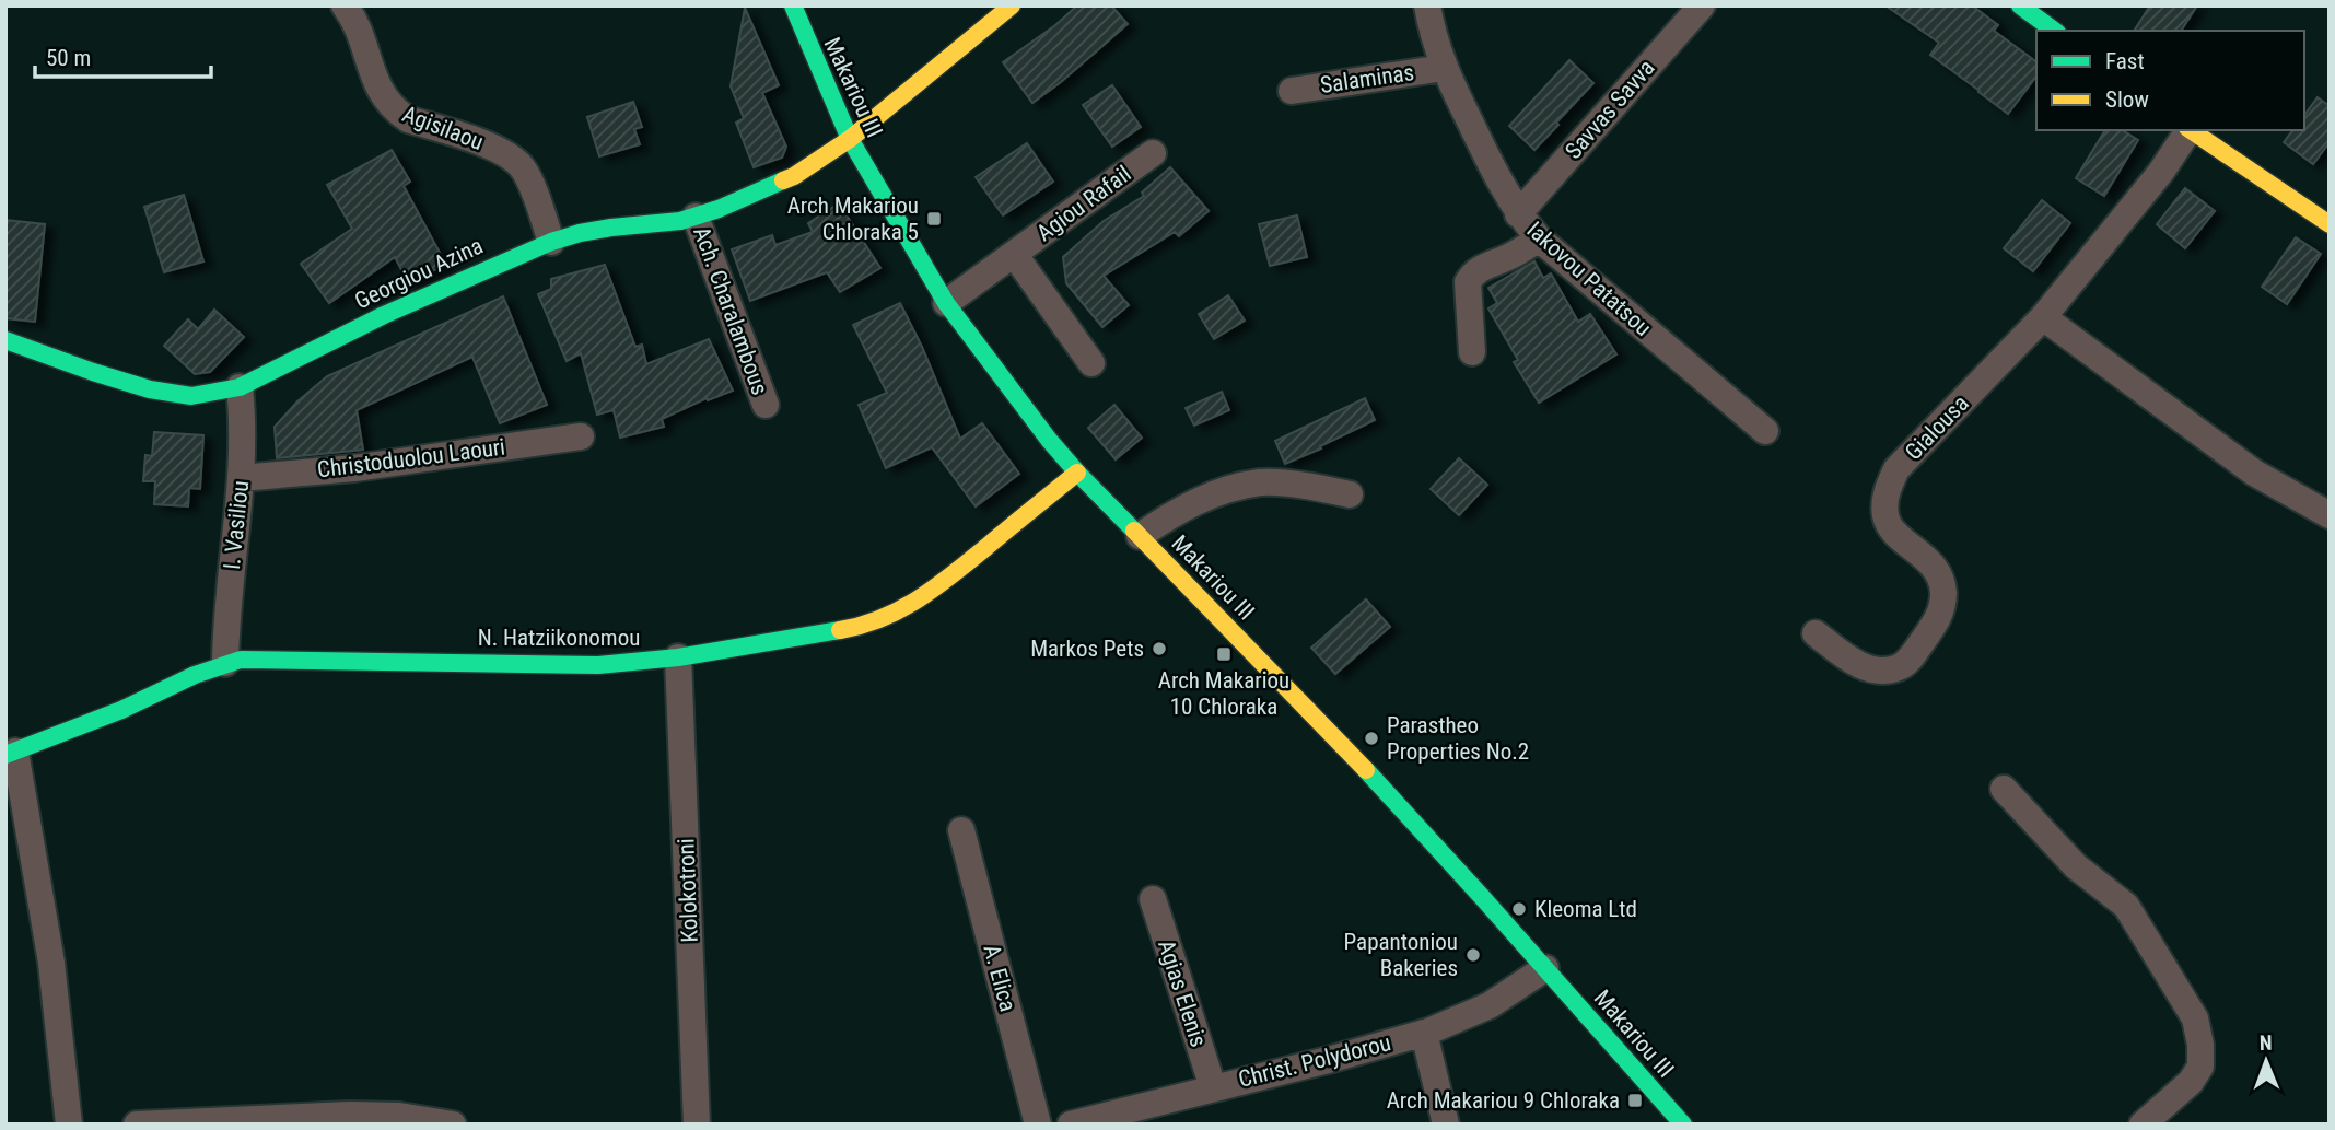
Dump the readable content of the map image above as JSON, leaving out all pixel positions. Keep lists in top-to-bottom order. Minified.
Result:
{"streets":{"street":["Salaminas","Makariou III","Savvas Savva","Agisilaou","Agiou Rafail","Georgiou Azina","Iakovou Patatsou","Ach. Charalambous","Gialousa","Christoduolou Laouri","I. Vasiliou","N. Hatziikonomou","Kolokotroni","A. Elica","Agias Elenis","Christ. Polydorou"]},"crossings":[["Salaminas","Iakovou Patatsou"],["Makariou III","Agiou Rafail"],["Makariou III","Georgiou Azina"],["Makariou III","N. Hatziikonomou"],["Makariou III","Christ. Polydorou"],["Savvas Savva","Iakovou Patatsou"],["Agisilaou","Georgiou Azina"],["Georgiou Azina","Ach. Charalambous"],["Georgiou Azina","I. Vasiliou"],["Christoduolou Laouri","I. Vasiliou"],["I. Vasiliou","N. Hatziikonomou"],["N. Hatziikonomou","Kolokotroni"],["Agias Elenis","Christ. Polydorou"]],"places":{"transit":["Arch Makariou Chloraka 5","Arch Makariou 10 Chloraka","Arch Makariou 9 Chloraka"],"other":["Markos Pets","Parastheo Properties No.2","Kleoma Ltd","Papantoniou Bakeries"]},"legend":["Fast","Slow"],"scale_bar":"50 m","north":"top"}
